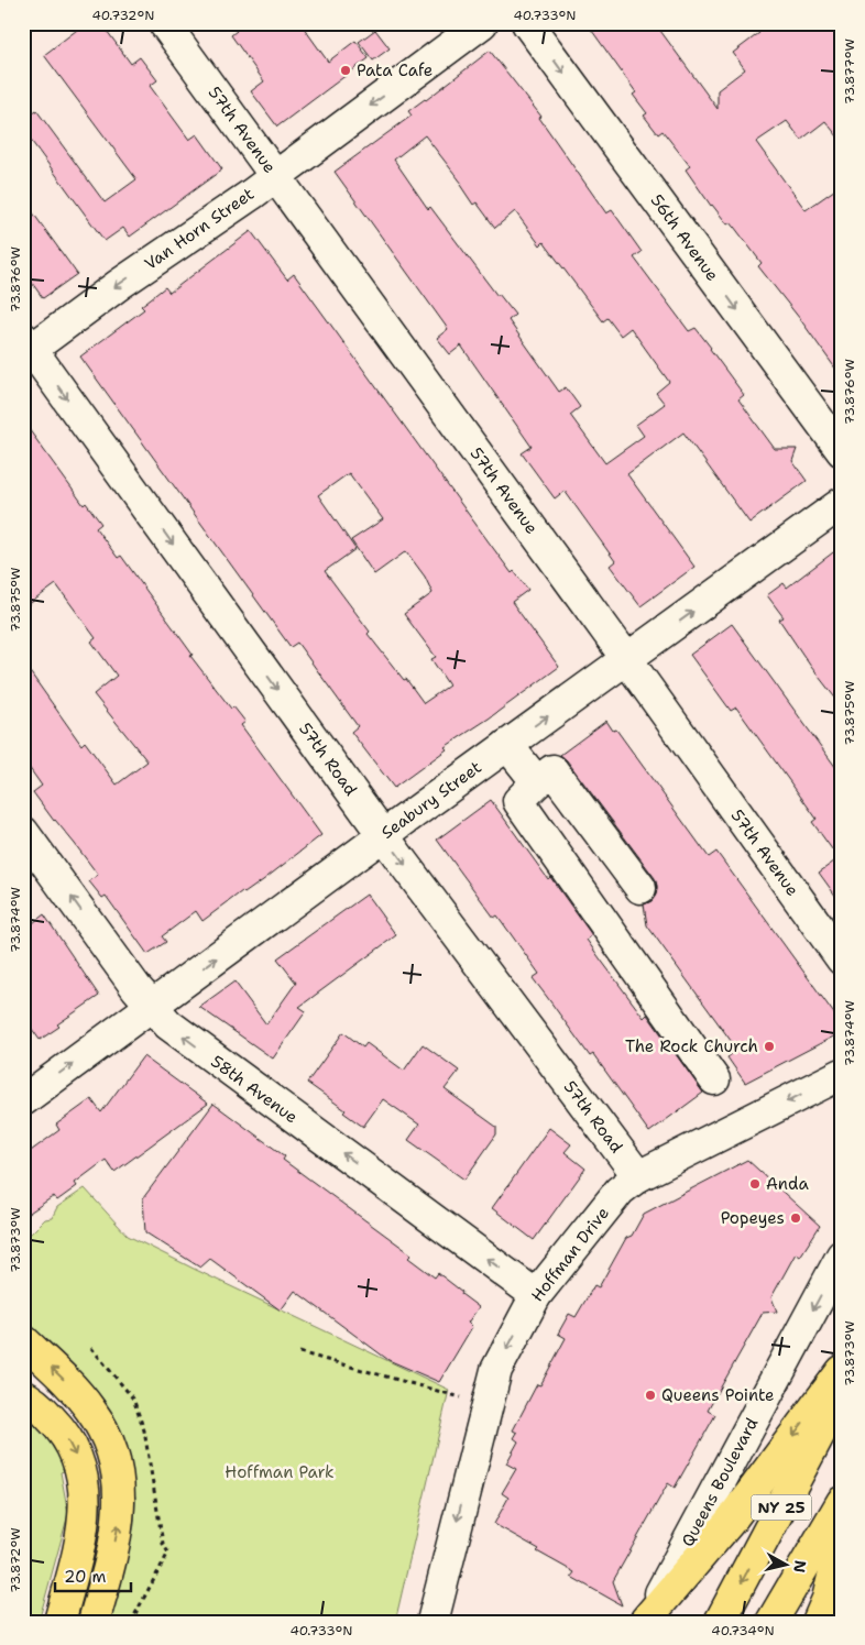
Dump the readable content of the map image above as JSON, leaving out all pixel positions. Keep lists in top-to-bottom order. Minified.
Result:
{"streets":{"main road":["NY 25"],"street":["57th Avenue","Van Horn Street","56th Avenue","57th Road","Seabury Street","58th Avenue","Hoffman Drive","Queens Boulevard"]},"crossings":[["57th Avenue","Van Horn Street"],["57th Avenue","Seabury Street"],["Van Horn Street","57th Road"],["57th Road","Seabury Street"],["57th Road","Hoffman Drive"],["Seabury Street","58th Avenue"],["58th Avenue","Hoffman Drive"]],"one_way":["Van Horn Street","56th Avenue","Seabury Street","58th Avenue","Hoffman Drive","Queens Boulevard"],"parks":["Hoffman Park"],"places":["Pata Cafe","The Rock Church","Anda","Popeyes","Queens Pointe"],"scale_bar":"20 m","north":"right","coordinates":["40.732°N","40.733°N","73.877°W","73.876°W","73.875°W","73.874°W","73.873°W","73.872°W","40.734°N"]}
